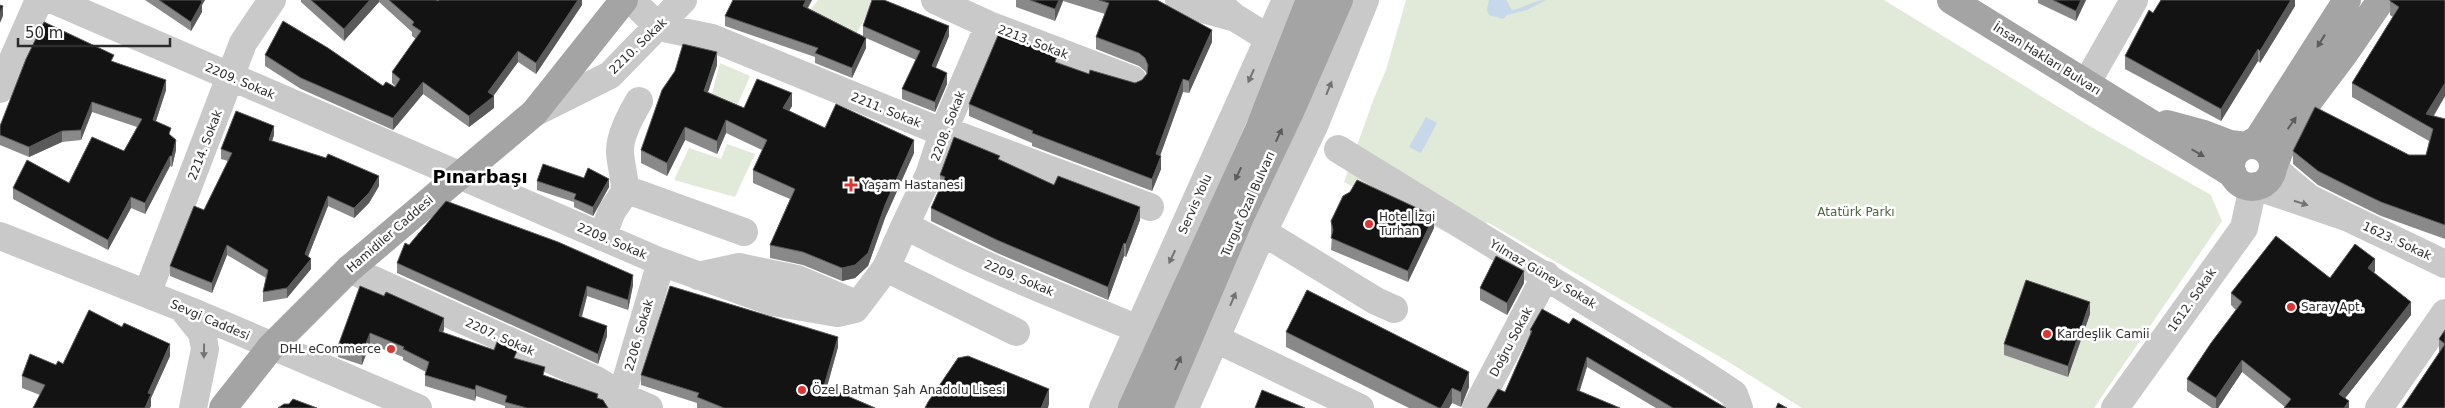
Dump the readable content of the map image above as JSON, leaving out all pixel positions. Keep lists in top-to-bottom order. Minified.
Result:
{"streets":{"main road":["İnsan Hakları Bulvarı","Turgut Özal Bulvarı","Hamidiler Caddesi"],"street":["2213. Sokak","2210. Sokak","2209. Sokak","2211. Sokak","2208. Sokak","2214. Sokak","Servis Yolu","1623. Sokak","Yılmaz Güney Sokak","1612. Sokak","Sevgi Caddesi","2206. Sokak","2207. Sokak","Doğru Sokak"]},"crossings":[["2213. Sokak","2208. Sokak"],["2210. Sokak","2211. Sokak"],["2210. Sokak","Hamidiler Caddesi"],["İnsan Hakları Bulvarı","1623. Sokak"],["İnsan Hakları Bulvarı","1612. Sokak"],["2209. Sokak","2208. Sokak"],["2209. Sokak","2214. Sokak"],["2209. Sokak","Servis Yolu"],["2209. Sokak","Hamidiler Caddesi"],["2209. Sokak","2206. Sokak"],["2211. Sokak","2208. Sokak"],["2214. Sokak","Sevgi Caddesi"],["Hamidiler Caddesi","Sevgi Caddesi"],["Hamidiler Caddesi","2207. Sokak"],["1623. Sokak","1612. Sokak"],["Yılmaz Güney Sokak","Doğru Sokak"],["2206. Sokak","2207. Sokak"]],"districts":["Pınarbaşı"],"parks":["Atatürk Parkı"],"places":{"health":["Yaşam Hastanesi"],"other":["Hotel İzgi Turhan","Saray Apt.","Kardeşlik Camii","DHL eCommerce","Özel Batman Şah Anadolu Lisesi"]},"scale_bar":"50 m"}
